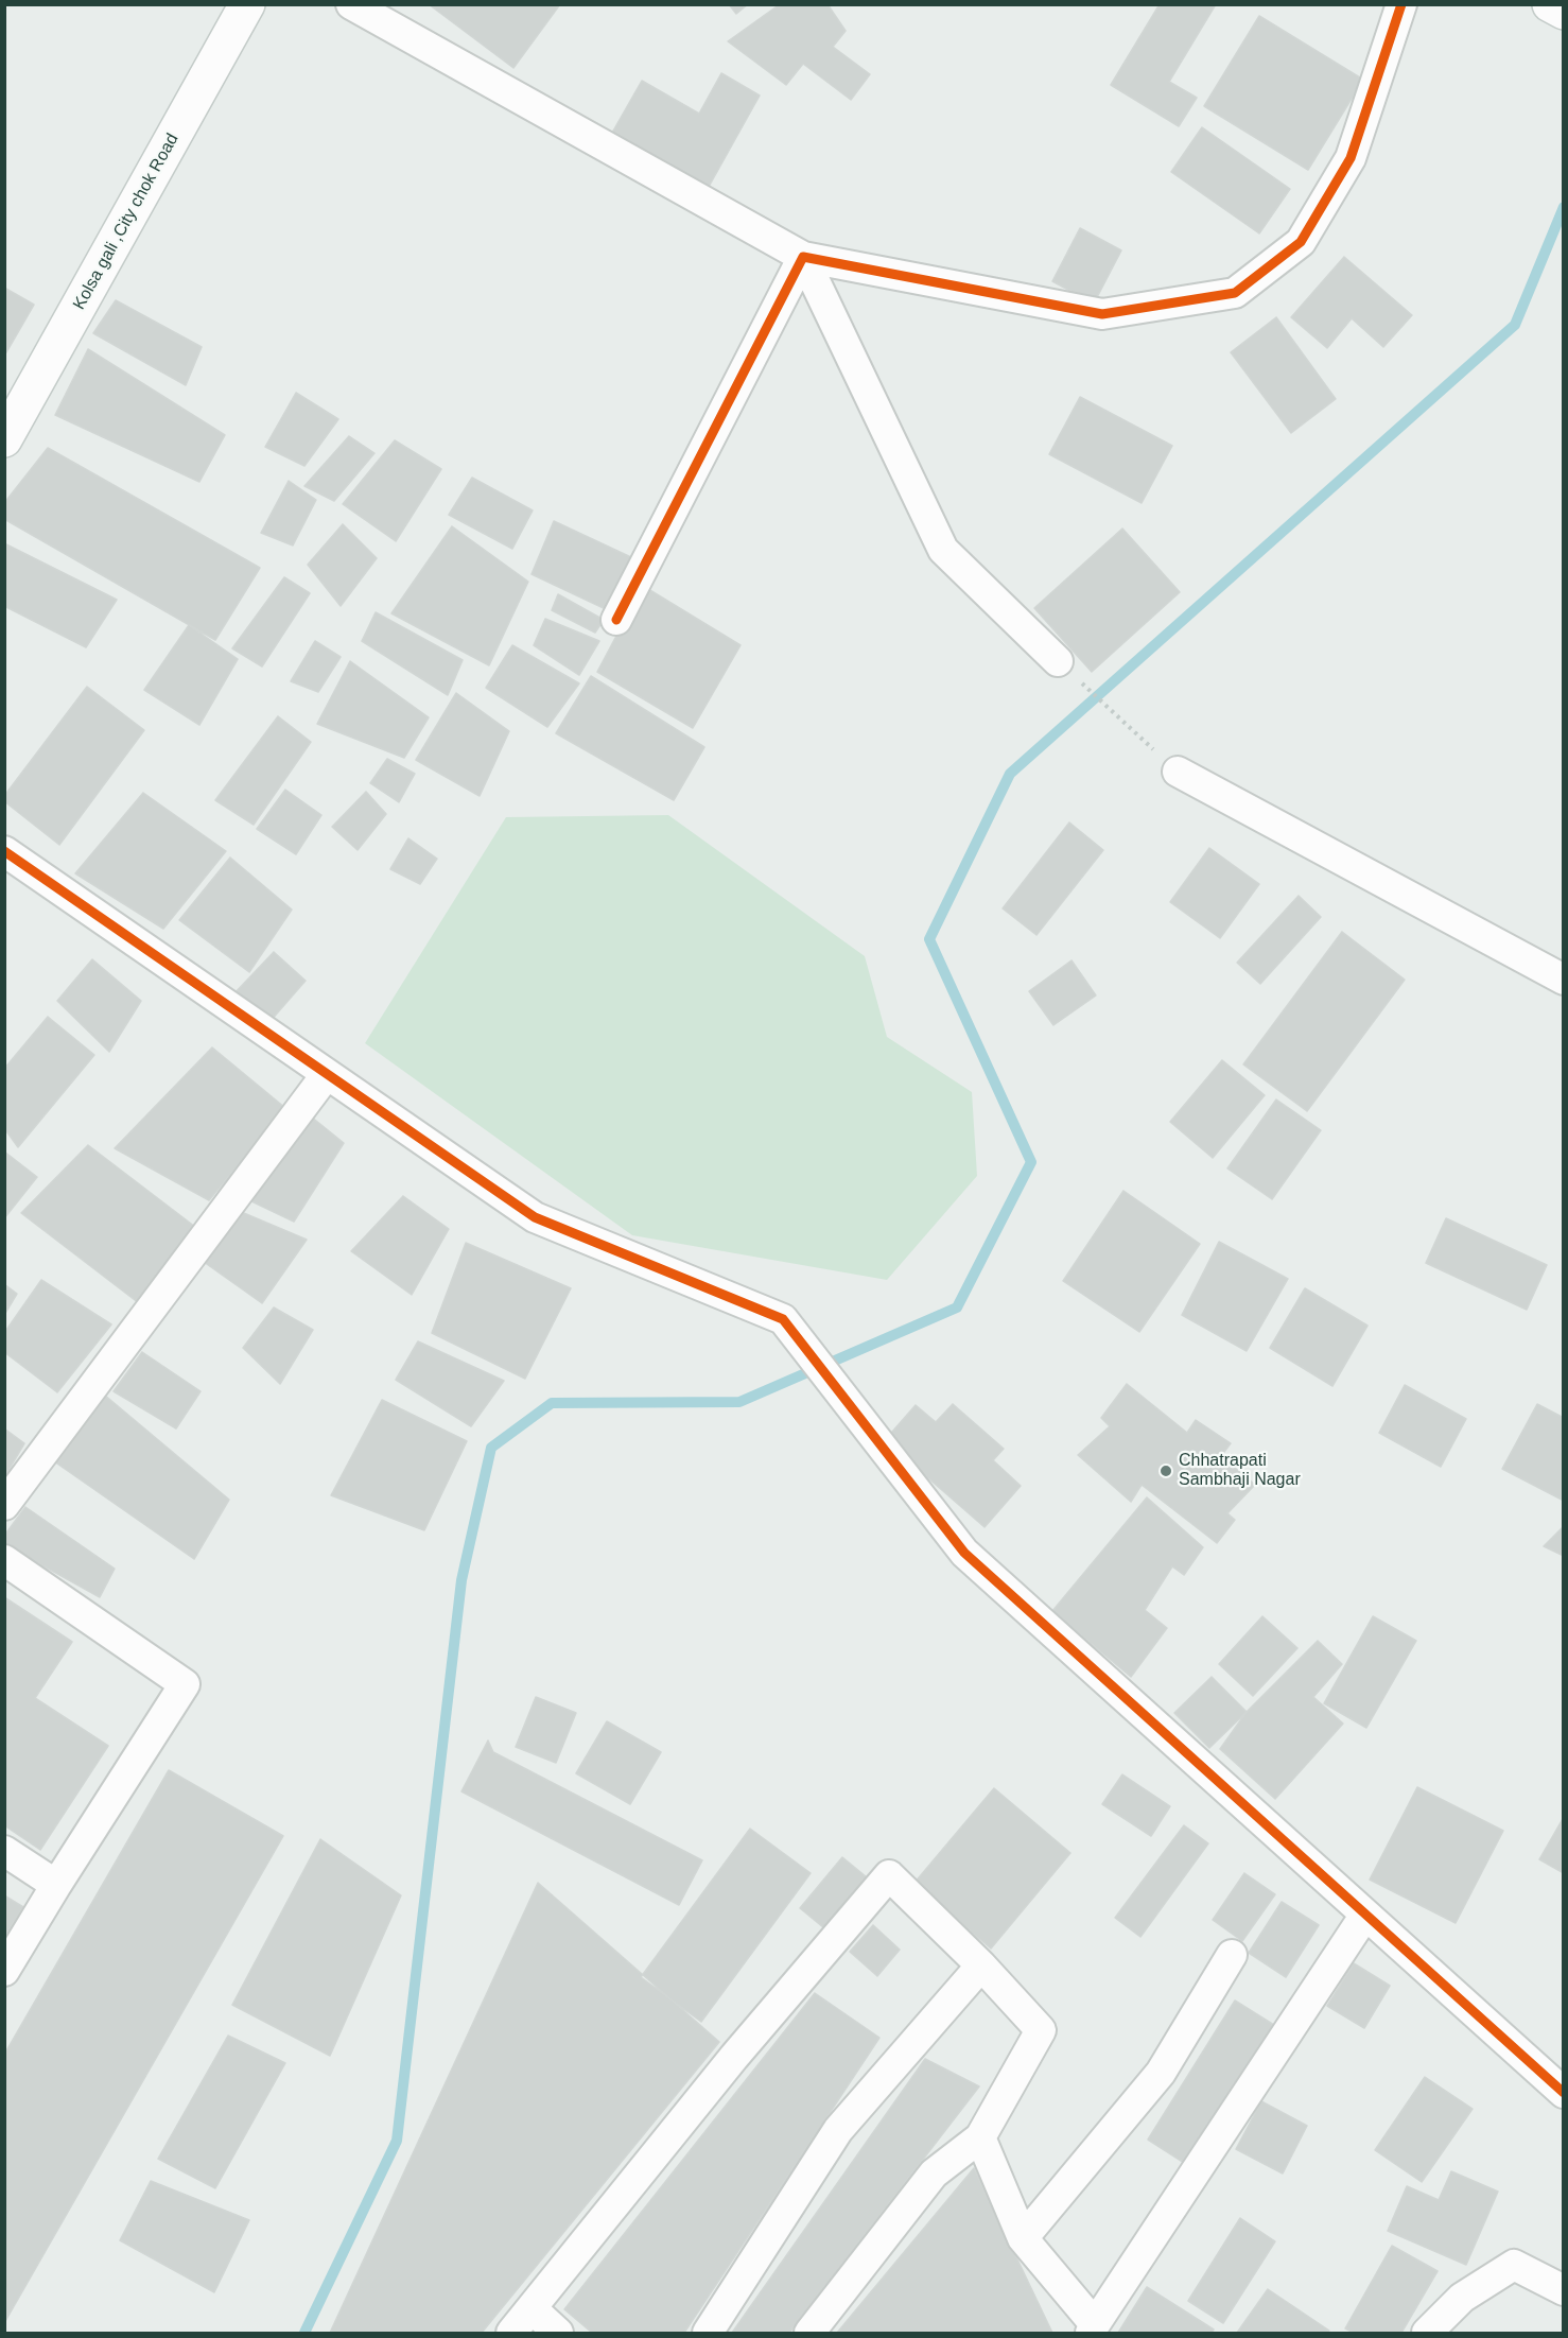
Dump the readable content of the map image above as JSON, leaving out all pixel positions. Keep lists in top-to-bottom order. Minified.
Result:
{"streets":{"street":["Kolsa gali ,City chok Road"]},"places":["Chhatrapati Sambhaji Nagar"]}
